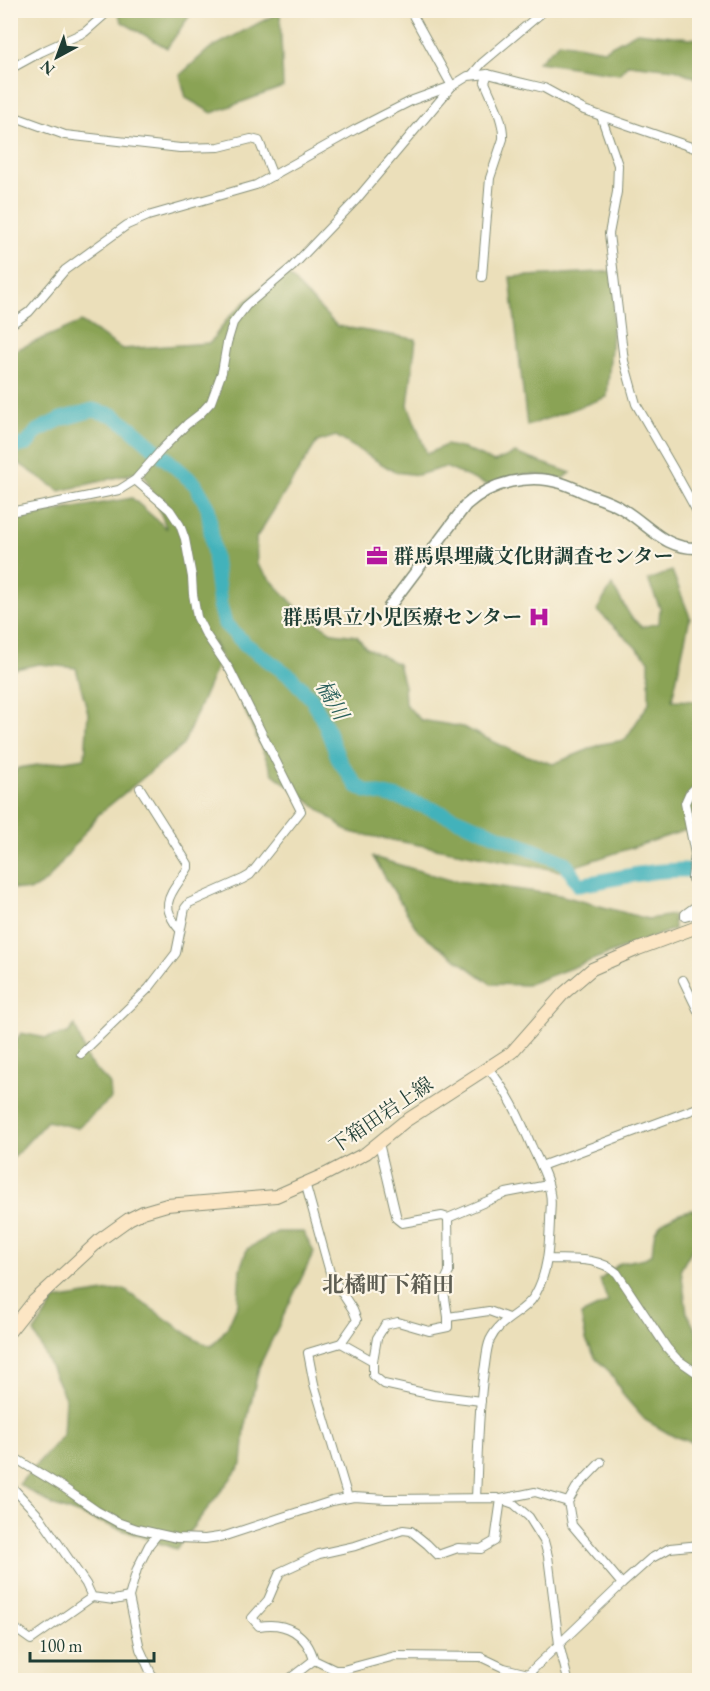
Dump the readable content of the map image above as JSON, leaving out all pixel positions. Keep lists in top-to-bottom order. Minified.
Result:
{"streets":{"main road":["下箱田岩上線"]},"districts":["北橘町下箱田"],"water":["橘川"],"places":{"office":["群馬県埋蔵文化財調査センター"],"hospital":["群馬県立小児医療センター"]},"scale_bar":"100 m","north":"bottom left"}
